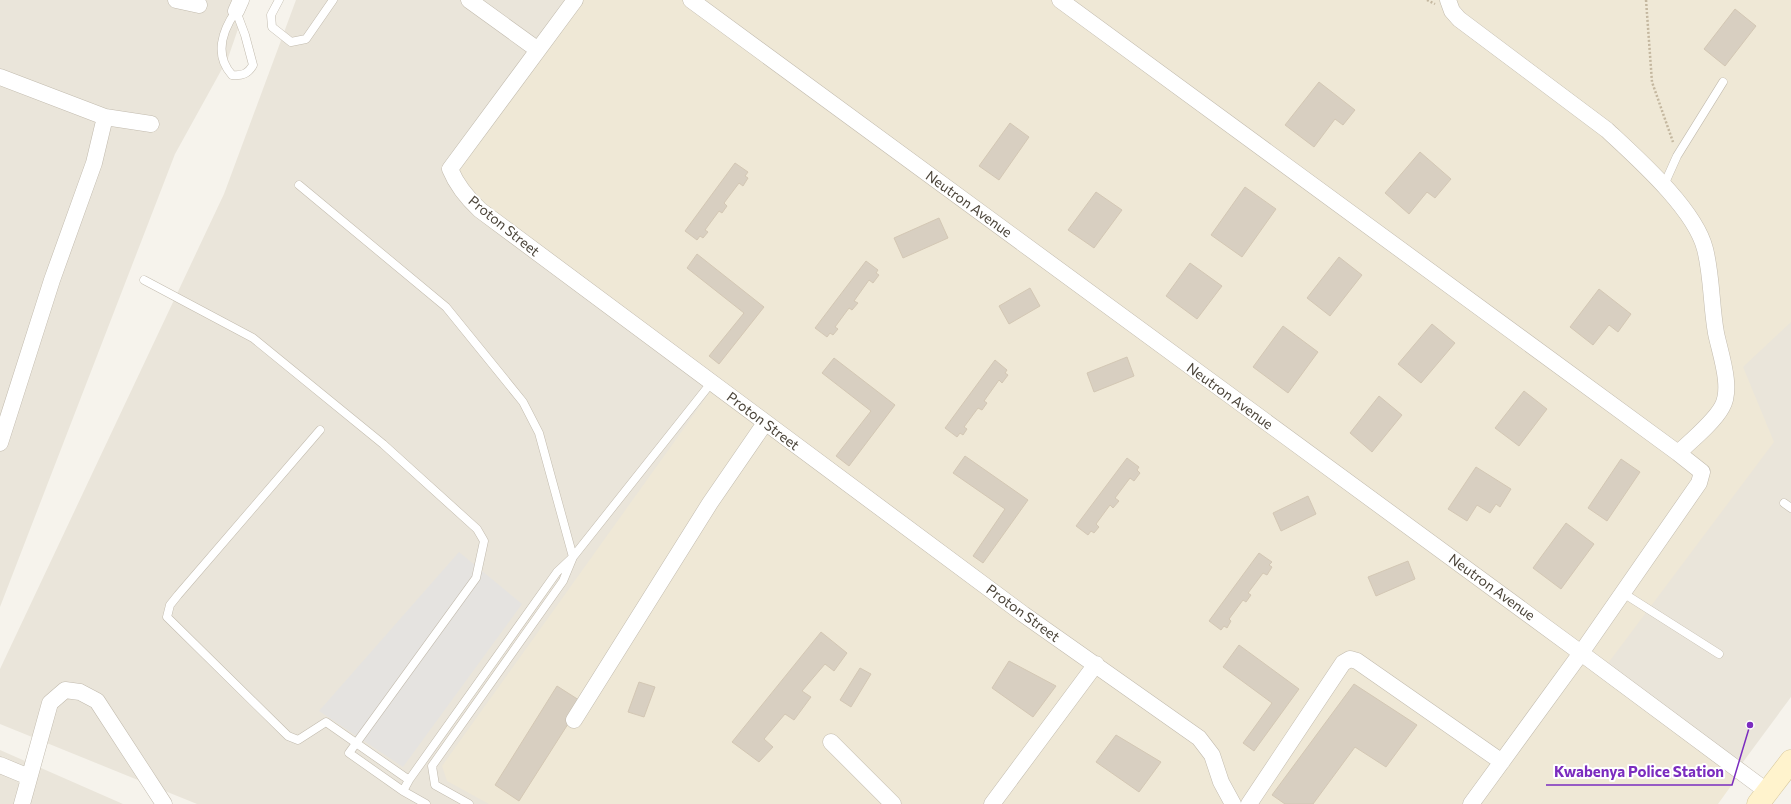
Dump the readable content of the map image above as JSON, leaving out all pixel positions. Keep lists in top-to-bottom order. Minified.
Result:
{"streets":{"street":["Neutron Avenue","Proton Street"]},"places":["Kwabenya Police Station"]}
